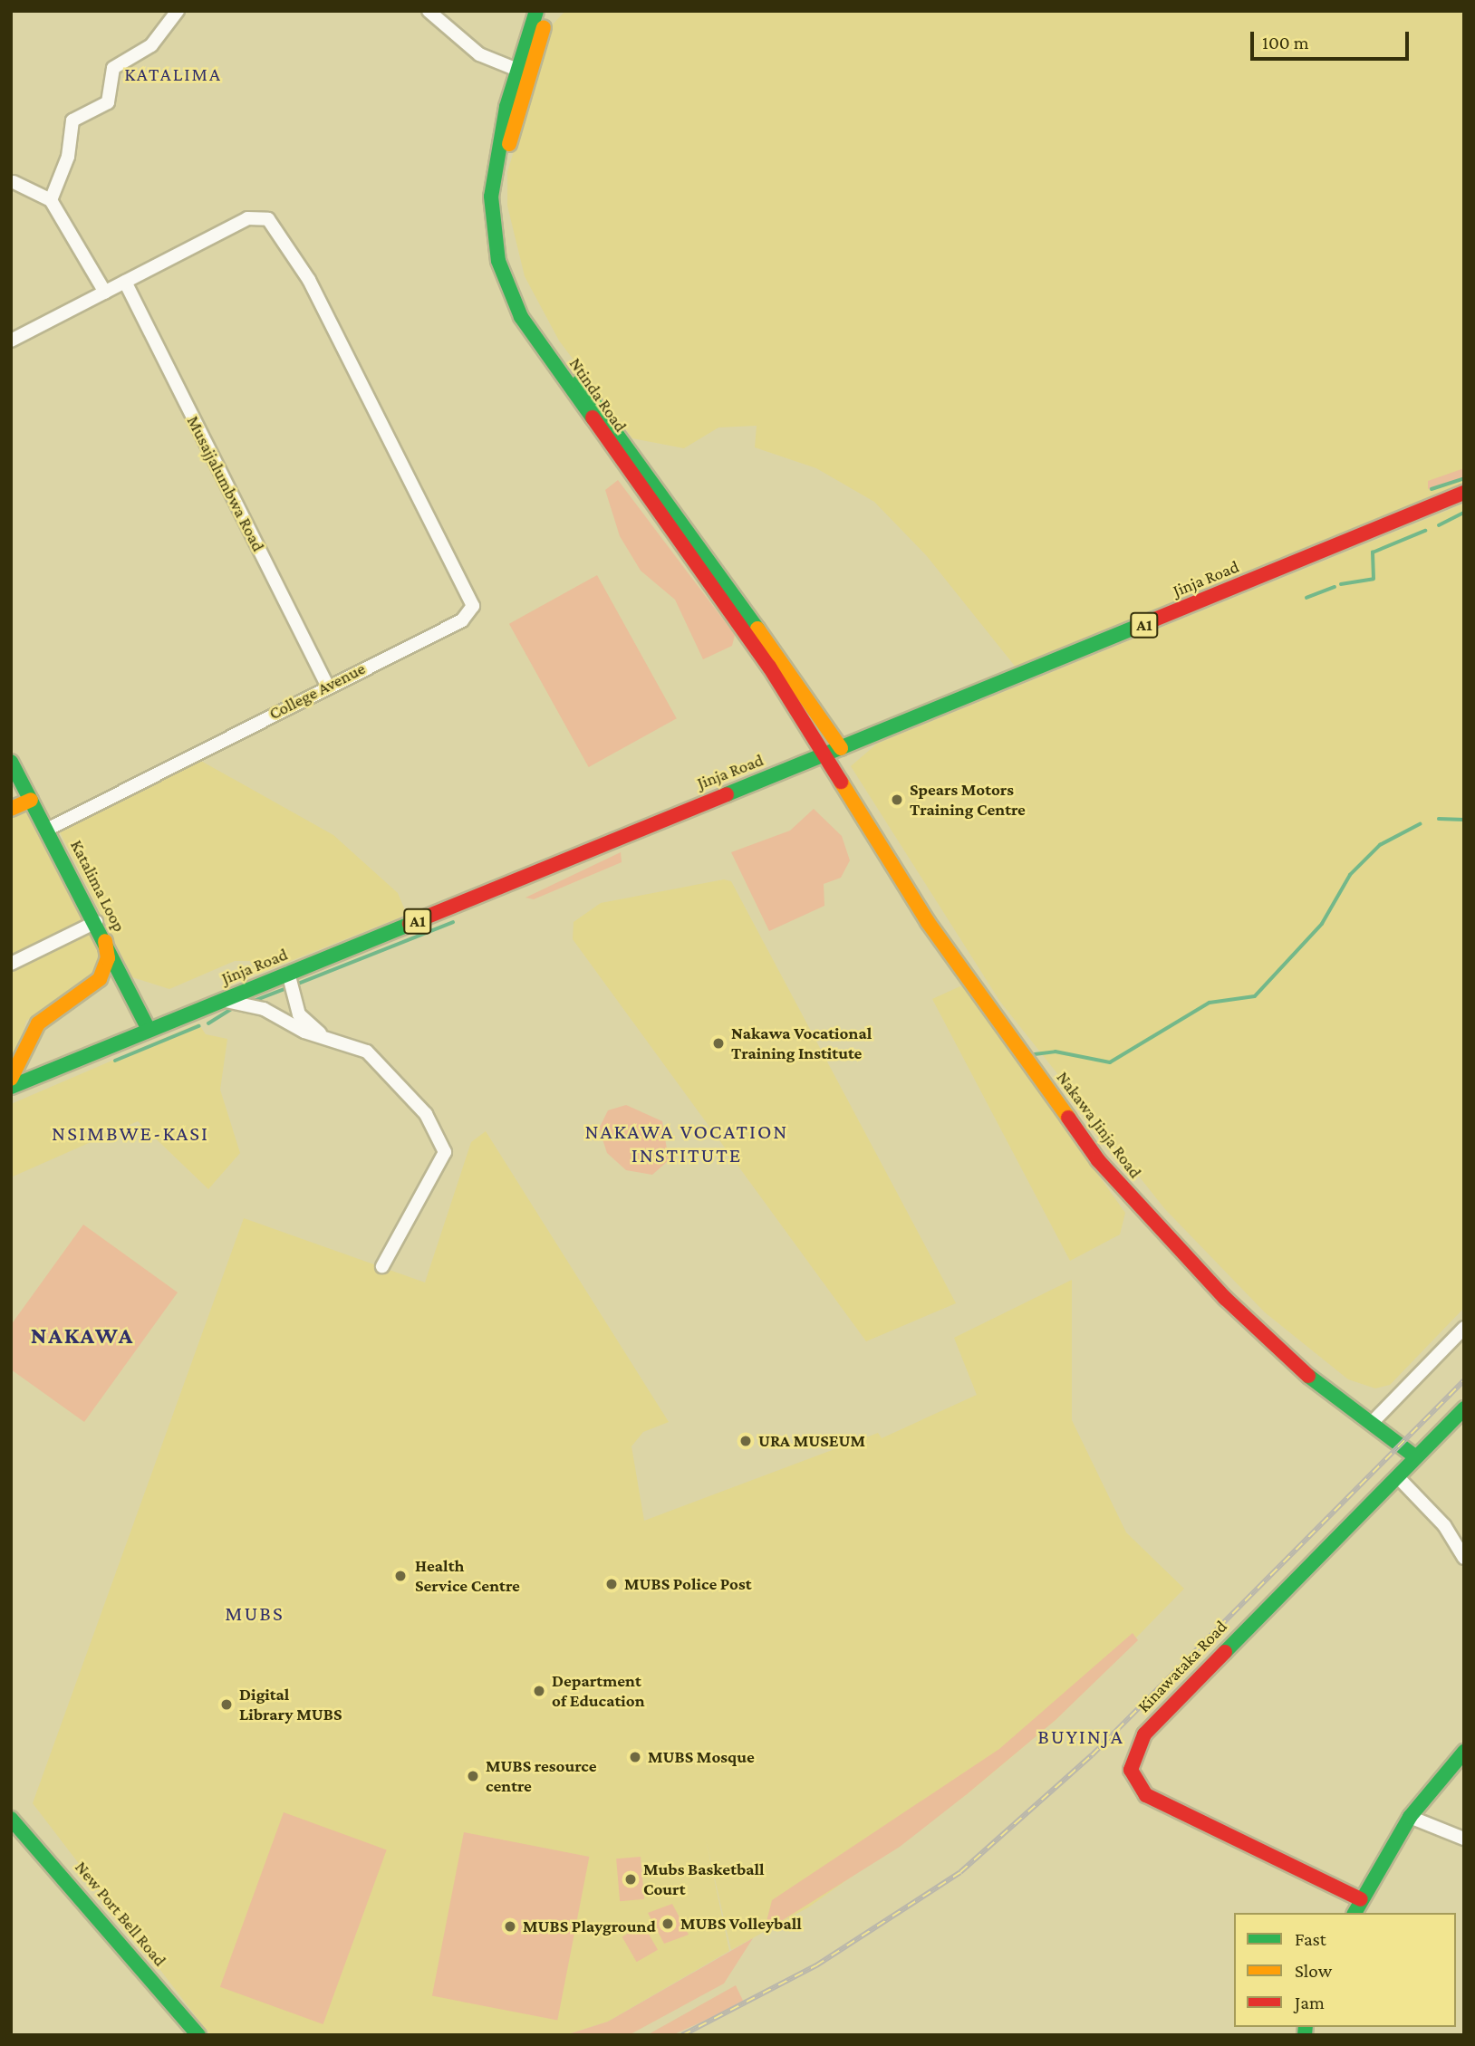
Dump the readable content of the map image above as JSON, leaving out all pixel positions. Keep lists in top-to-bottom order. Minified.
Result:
{"streets":{"main road":["Ntinda Road","Jinja Road","A1","Katalima Loop","Nakawa Jinja Road","Kinawataka Road","New Port Bell Road"],"street":["Musajjalumbwa Road","College Avenue"]},"crossings":[["Ntinda Road","Jinja Road"],["Ntinda Road","Nakawa Jinja Road"],["Musajjalumbwa Road","College Avenue"],["Jinja Road","Katalima Loop"],["Jinja Road","Nakawa Jinja Road"],["College Avenue","Katalima Loop"],["Nakawa Jinja Road","Kinawataka Road"]],"districts":["KATALIMA","NAKAWA VOCATION INSTITUTE","NSIMBWE-KASI","NAKAWA","MUBS","BUYINJA"],"places":["Spears Motors Training Centre","Nakawa Vocational Training Institute","URA MUSEUM","Health Service Centre","MUBS Police Post","Department of Education","Digital Library MUBS","MUBS Mosque","MUBS resource centre","Mubs Basketball Court","MUBS Volleyball","MUBS Playground"],"legend":["Fast","Slow","Jam"],"scale_bar":"100 m"}
